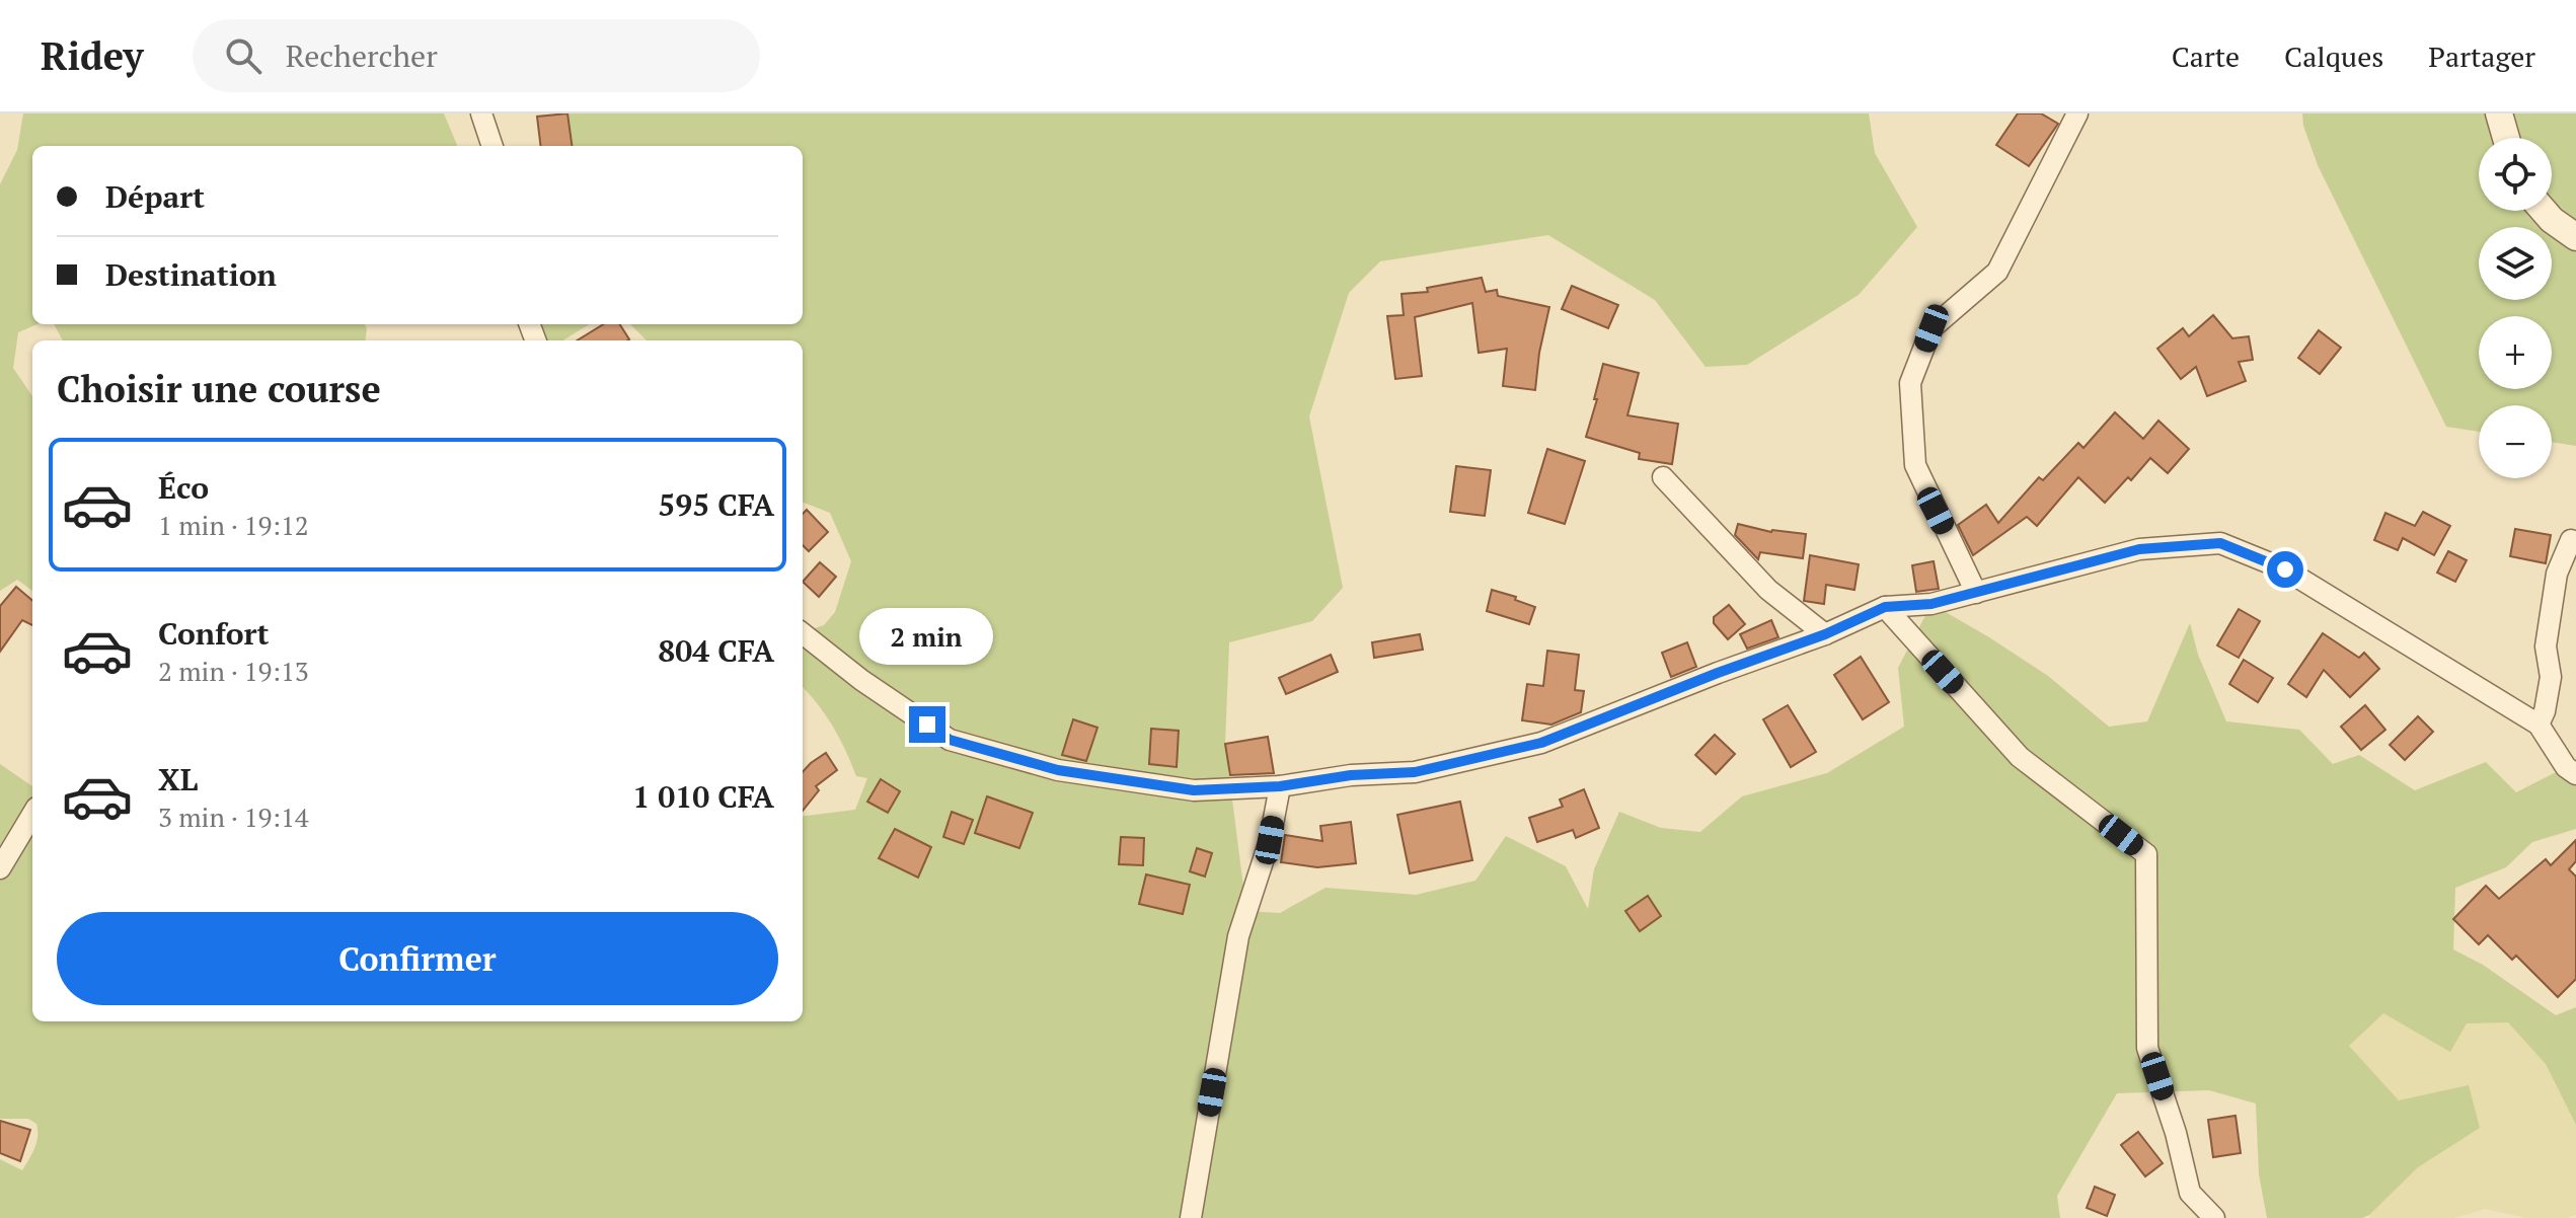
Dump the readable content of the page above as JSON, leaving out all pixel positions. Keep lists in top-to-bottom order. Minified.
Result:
{"page":{"header":"Ridey","search":"Rechercher","nav":["Carte","Calques","Partager"],"map_buttons":["+","−"],"banner":["Départ","Destination"],"heading":"Choisir une course","list":[{"name":"Éco","note":"1 min · 19:12","value":"595 CFA"},{"name":"Confort","note":"2 min · 19:13","value":"804 CFA"},{"name":"XL","note":"3 min · 19:14","value":"1 010 CFA"}],"bubble":"2 min","buttons":"Confirmer"}}
